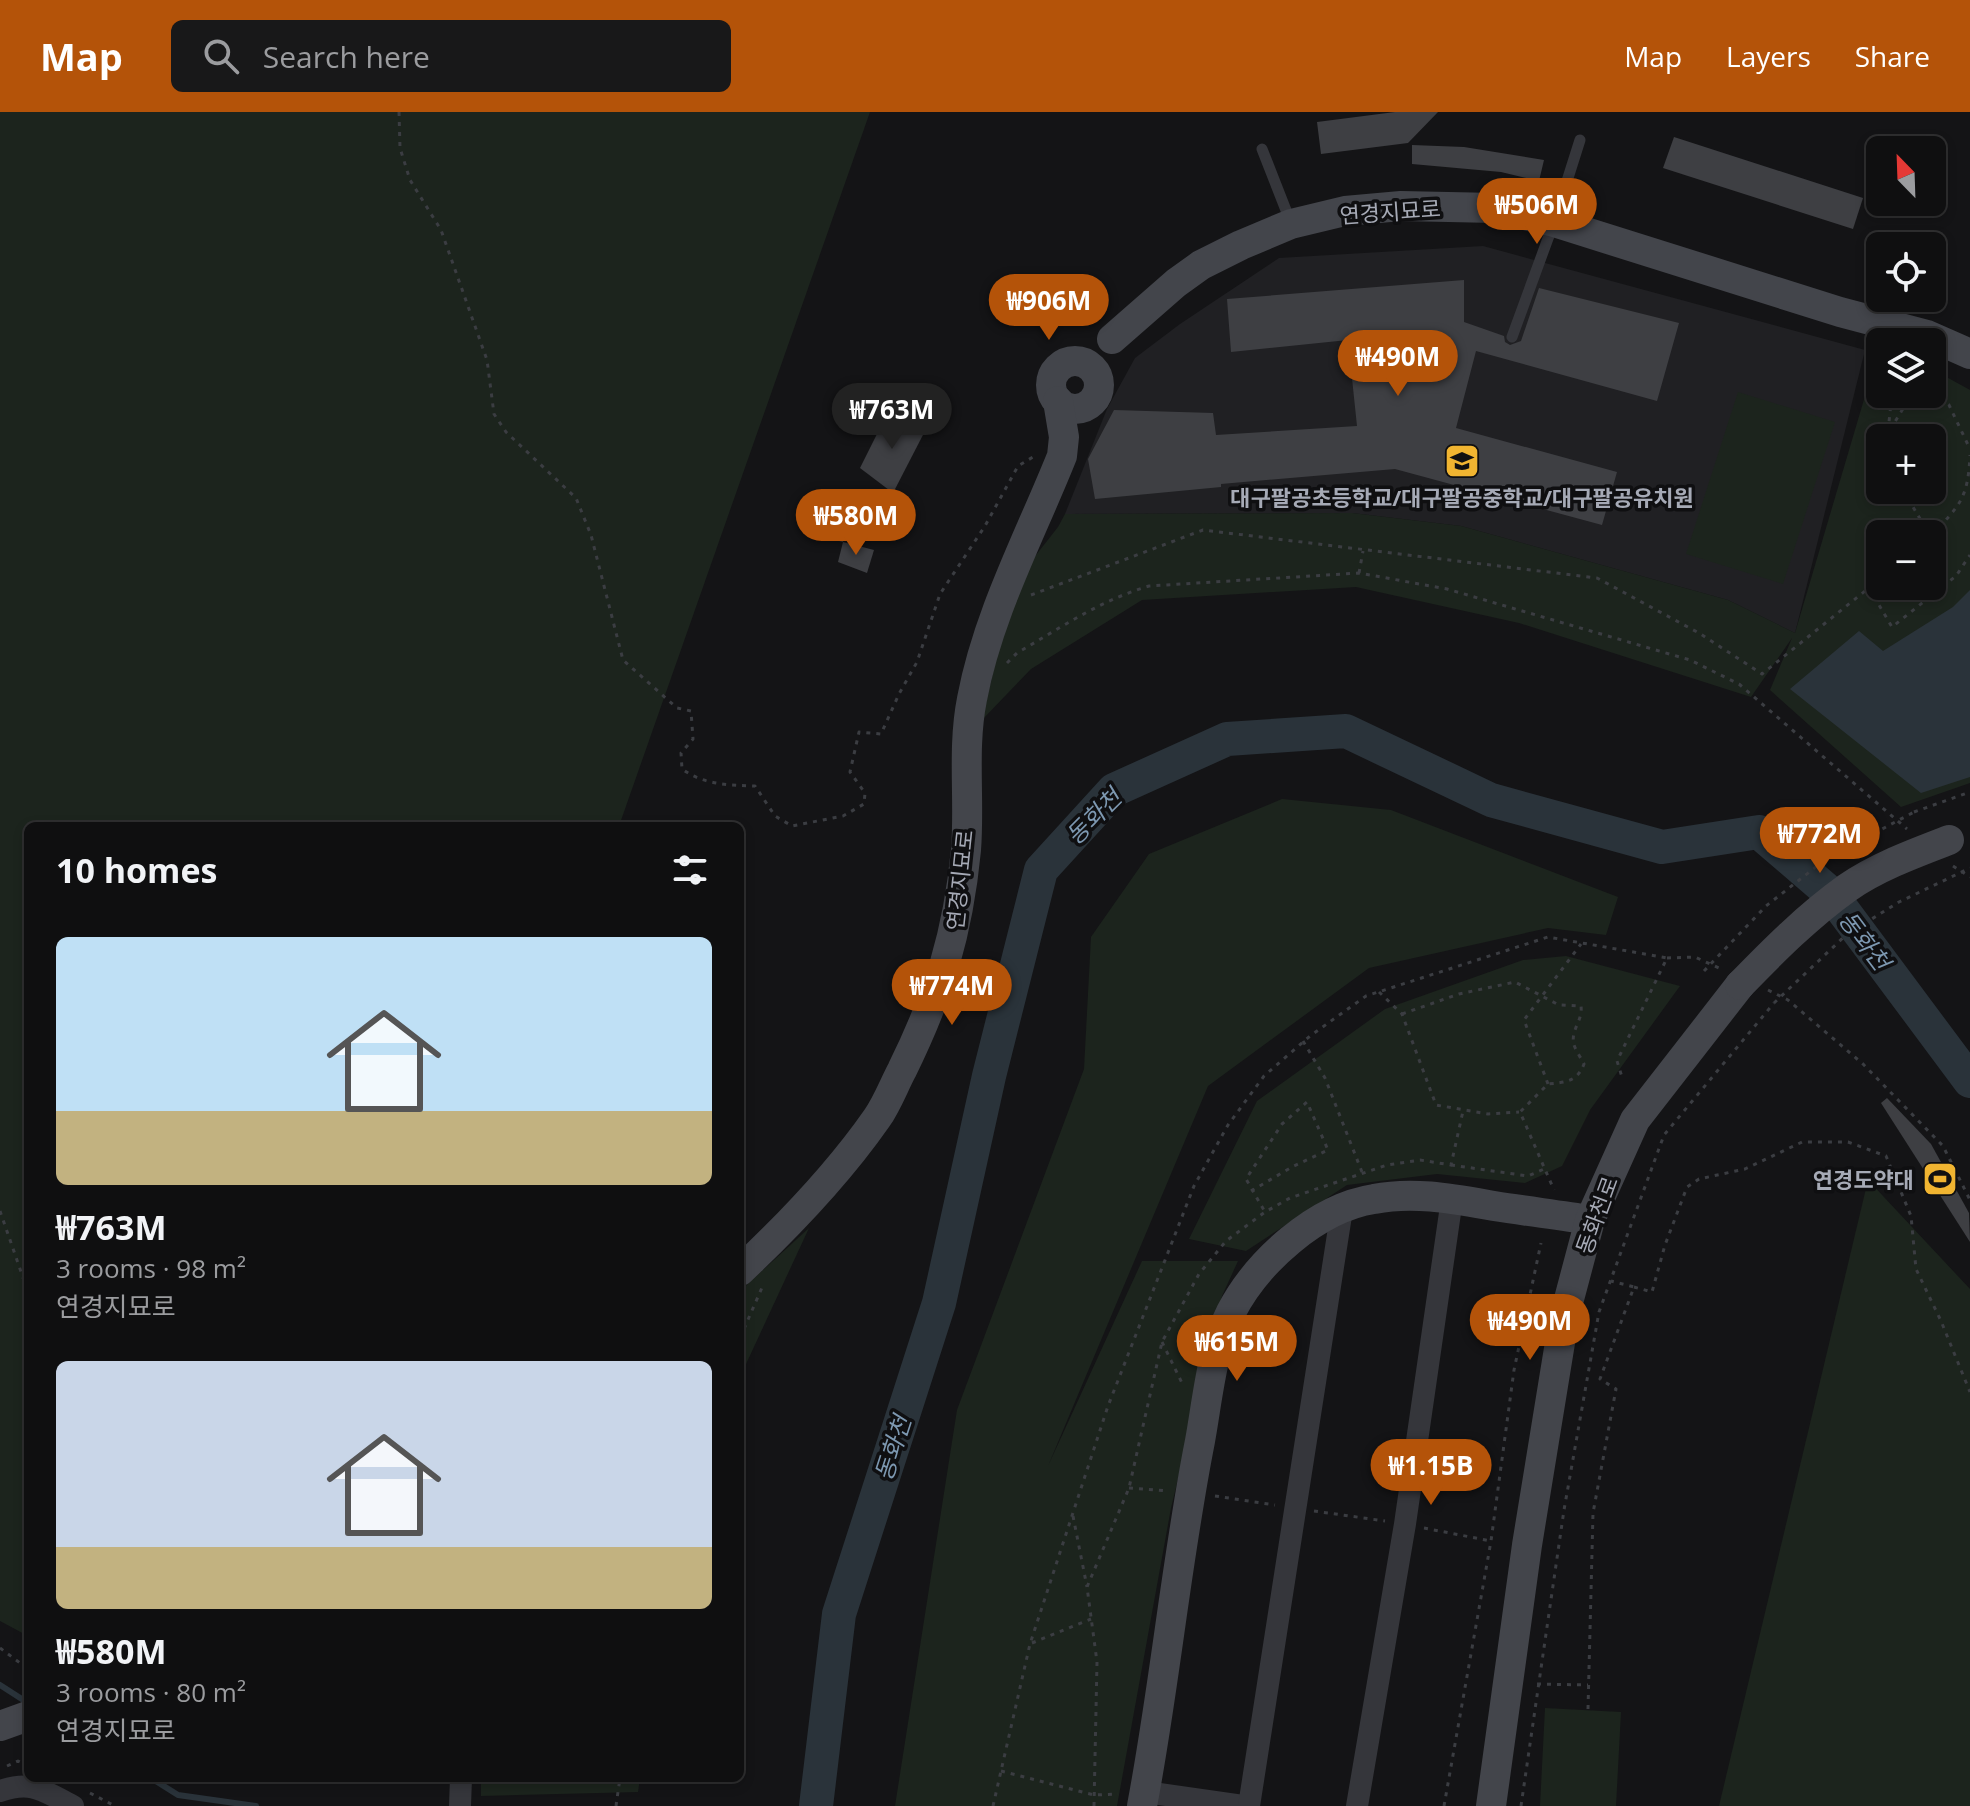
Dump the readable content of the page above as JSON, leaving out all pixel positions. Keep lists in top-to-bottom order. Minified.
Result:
{"streets":{"street":["연경지묘로","동화천로"]},"water":["동화천"],"places":{"school or university":["대구팔공초등학교/대구팔공중학교/대구팔공유치원"],"sports":["연경도약대"]},"north":"top left","page":{"header":"Map","search":"Search here","nav":["Map","Layers","Share"],"map_buttons":["+","−"],"price":["₩506M","₩906M","₩490M","₩763M","₩580M","₩772M","₩774M","₩490M","₩615M","₩1.15B"],"heading":"10 homes","list":[{"name":"₩763M","note":"3 rooms · 98 m² · 연경지묘로"},{"name":"₩580M","note":"3 rooms · 80 m² · 연경지묘로"}]}}
